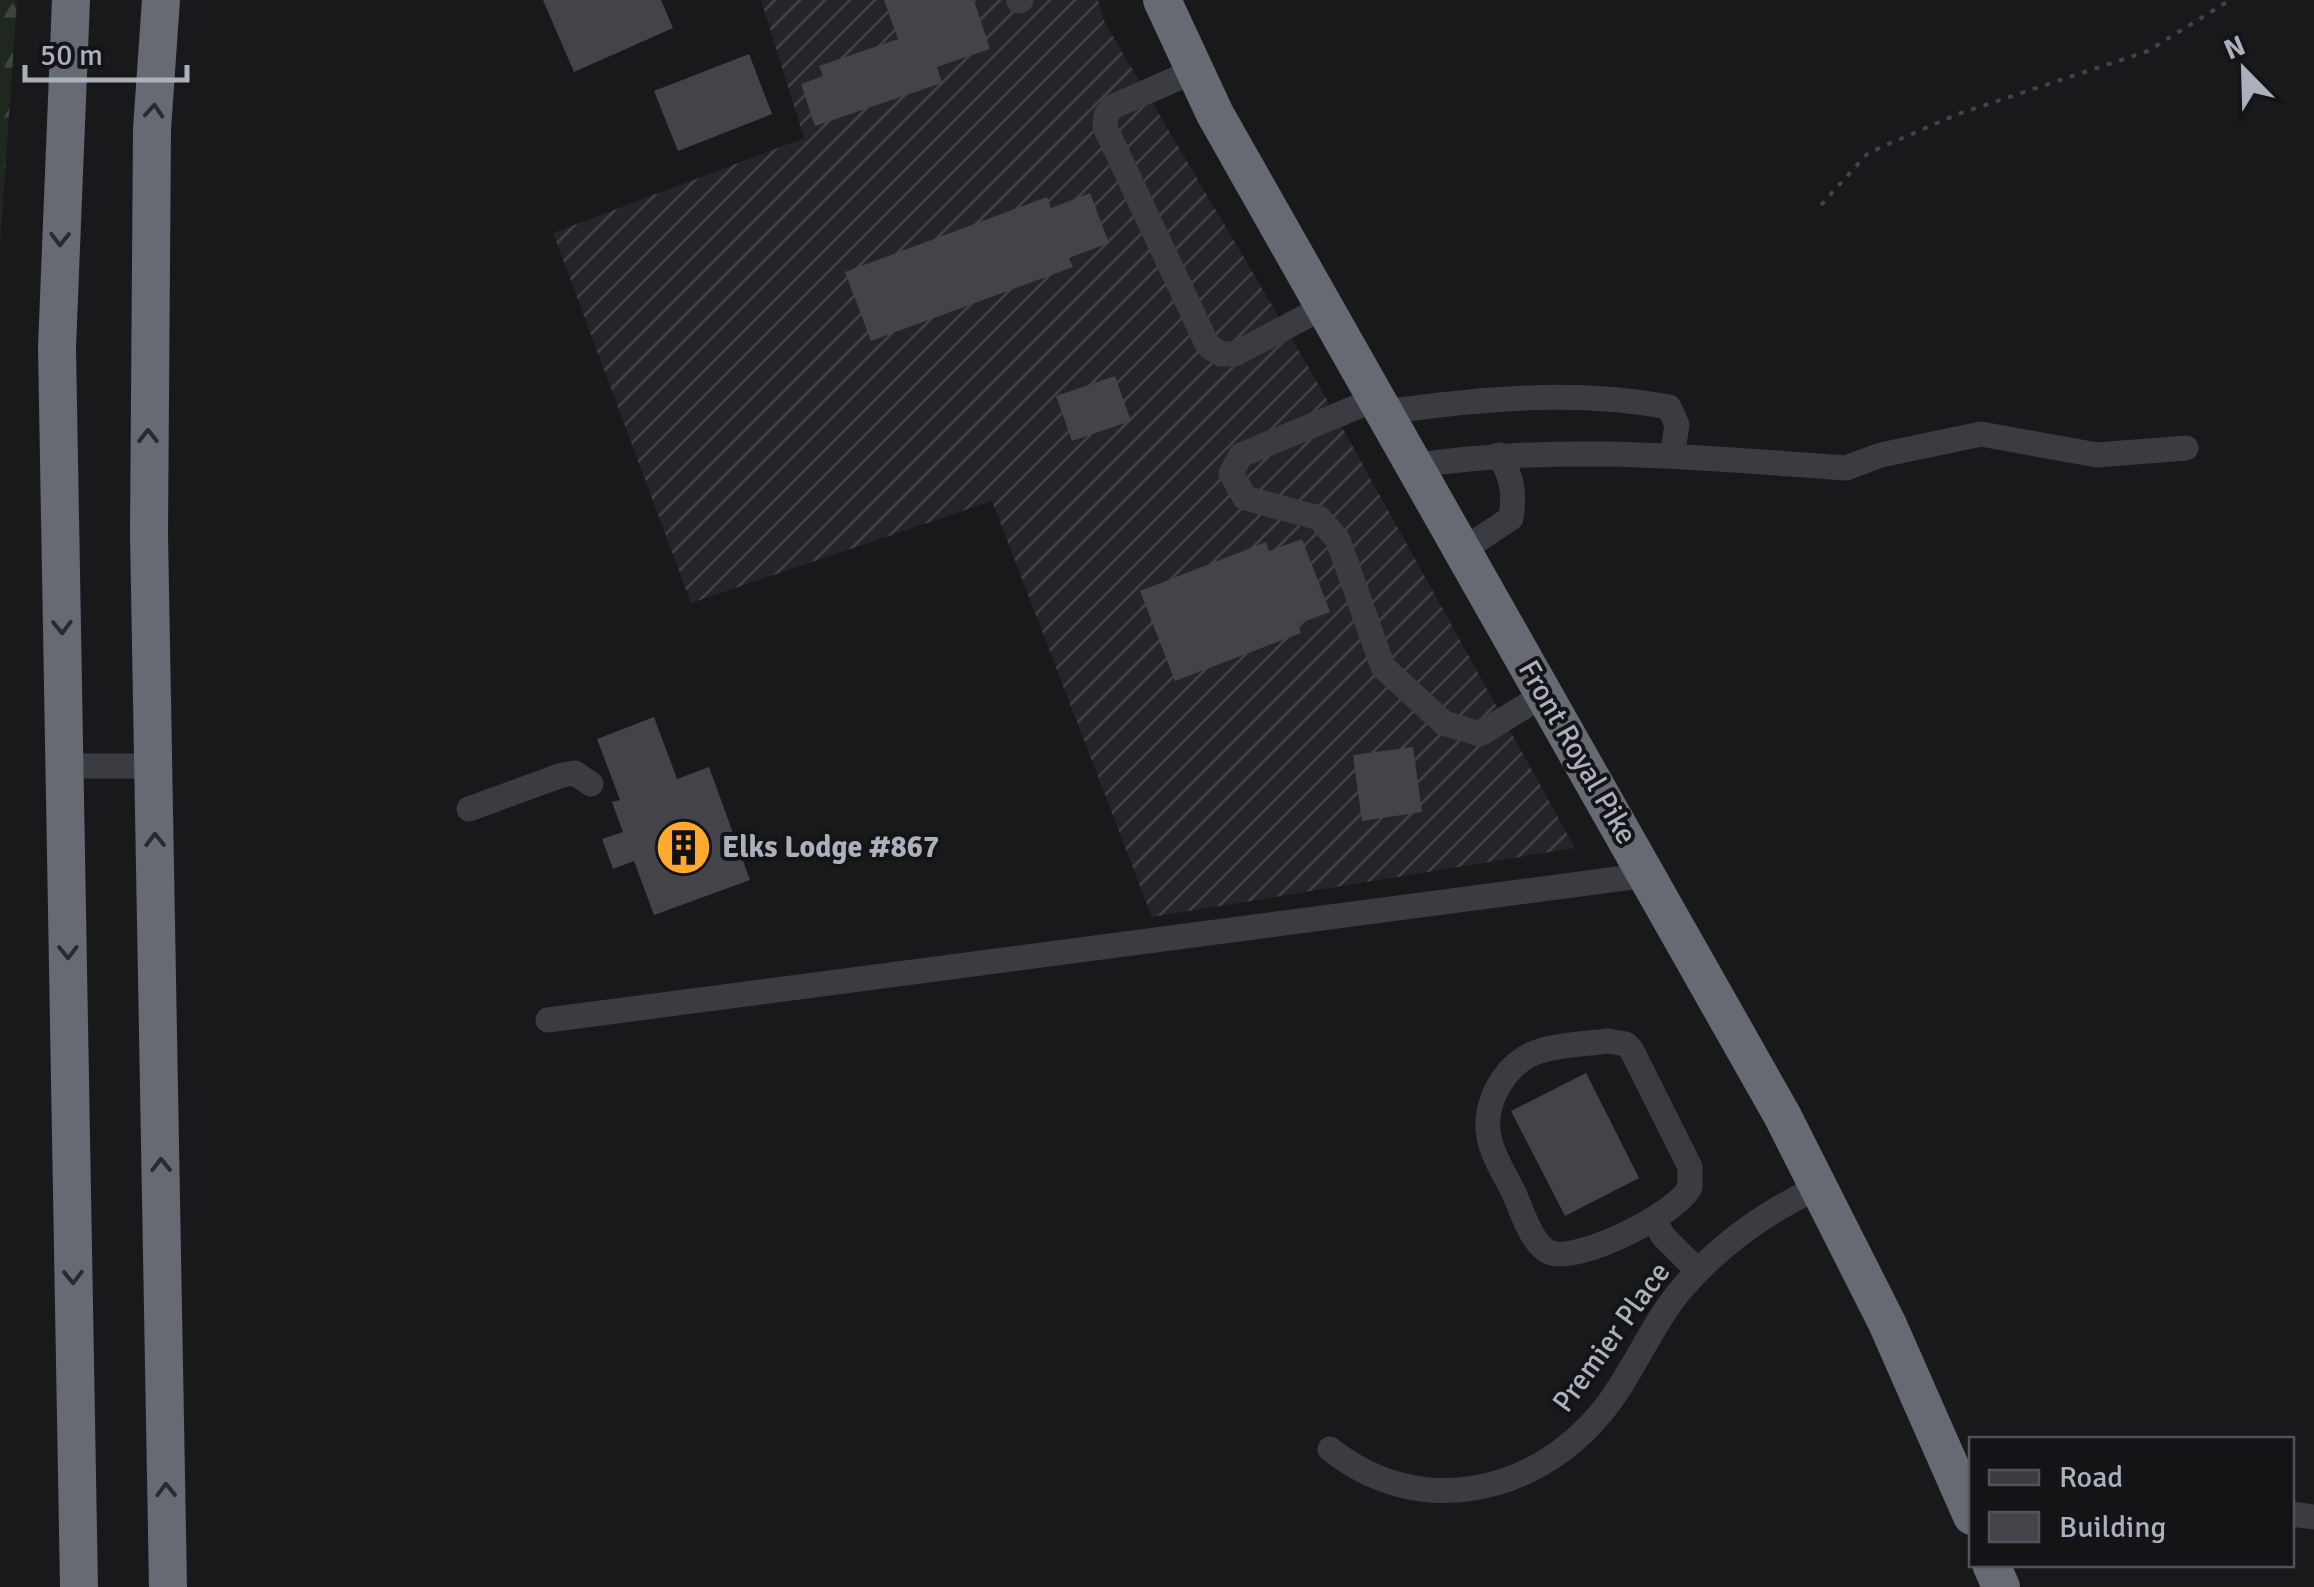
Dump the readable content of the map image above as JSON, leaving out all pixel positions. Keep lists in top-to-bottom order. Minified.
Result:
{"streets":{"highway":["Front Royal Pike"],"street":["Premier Place"]},"crossings":[["Front Royal Pike","Premier Place"]],"places":{"building":["Elks Lodge #867"]},"legend":["Road","Building"],"scale_bar":"50 m","north":"top left"}
